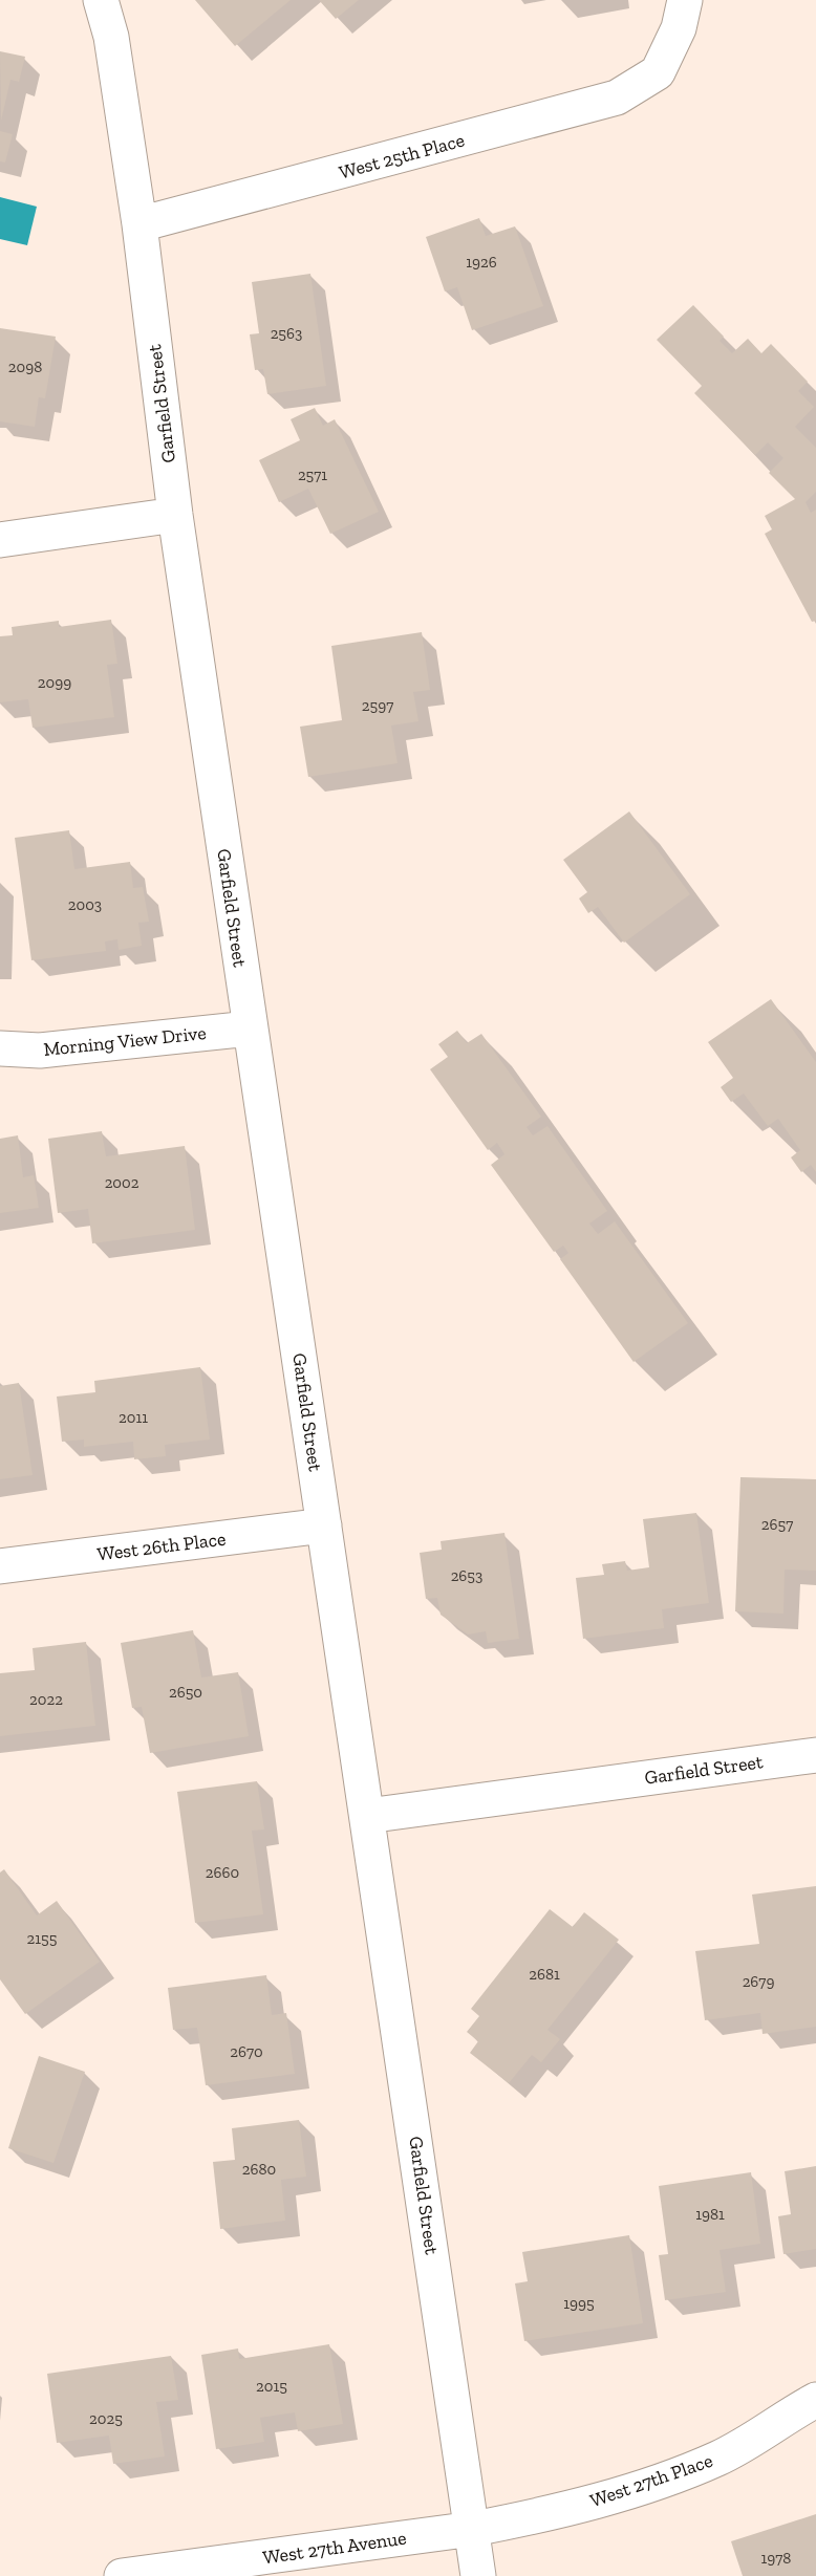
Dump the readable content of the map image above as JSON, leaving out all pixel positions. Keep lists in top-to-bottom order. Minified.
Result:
{"streets":{"street":["West 25th Place","Garfield Street","Morning View Drive","West 26th Place","West 27th Place","West 27th Avenue"]},"crossings":[["West 25th Place","Garfield Street"],["Garfield Street","Morning View Drive"],["Garfield Street","West 26th Place"],["Garfield Street","West 27th Place"],["Garfield Street","West 27th Avenue"],["West 27th Place","West 27th Avenue"]],"house_numbers":["1926","2563","2098","2571","2099","2597","2003","2002","2011","2657","2653","2650","2022","2660","2155","2681","2679","2670","2680","1981","1995","2015","2025","1978"]}
